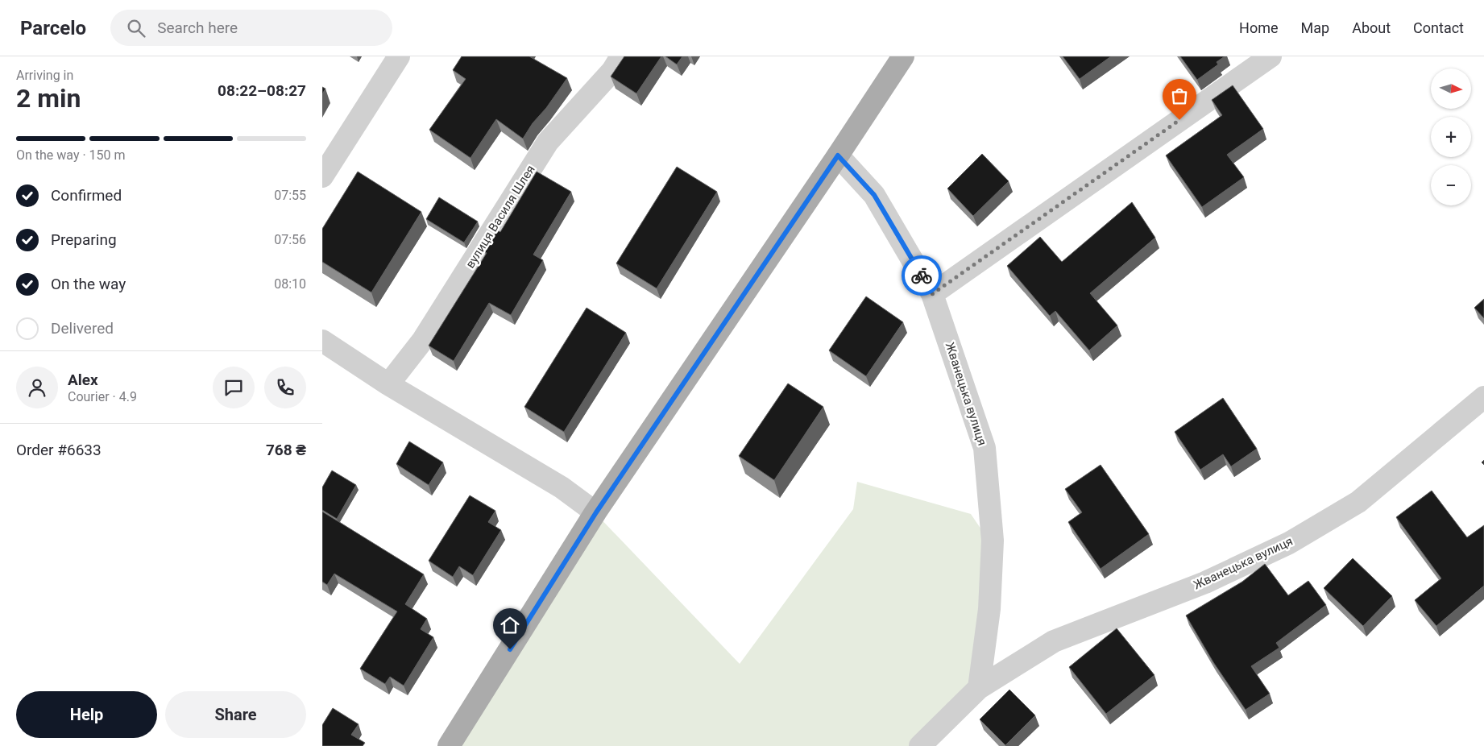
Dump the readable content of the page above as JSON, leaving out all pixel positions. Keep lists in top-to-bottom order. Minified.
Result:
{"streets":{"street":["вулиця Василя Шлея","Жванецька вулиця"]},"north":"right","page":{"header":"Parcelo","search":"Search here","nav":["Home","Map","About","Contact"],"heading":["2 min","Arriving in","08:22–08:27"],"panel":["Alex","Courier · 4.9","Order #6633","768 ₴"],"map_buttons":["+","−"],"bar":"On the way · 150 m","list":[["Confirmed","07:55"],["Preparing","07:56"],["On the way","08:10"],"Delivered"],"buttons":["Help","Share"]}}
